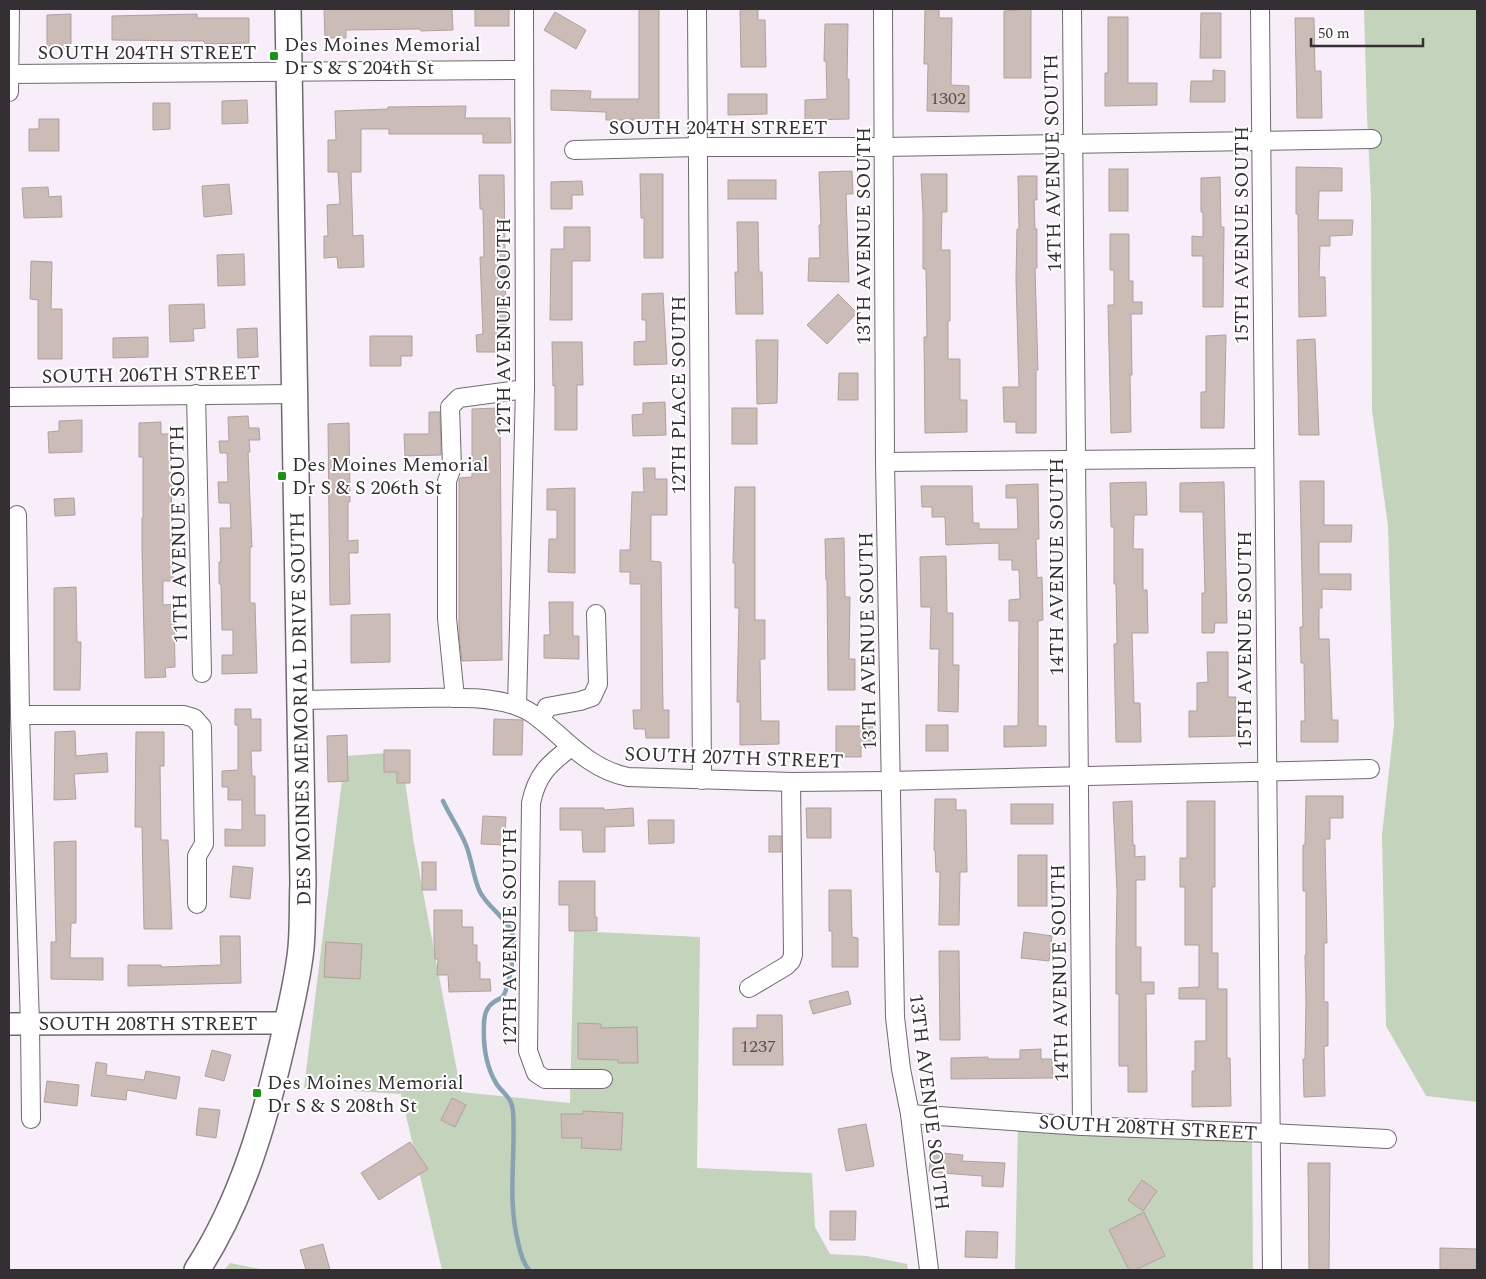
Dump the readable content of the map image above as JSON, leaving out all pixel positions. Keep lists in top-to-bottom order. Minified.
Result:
{"streets":{"main road":["DES MOINES MEMORIAL DRIVE SOUTH"],"street":["SOUTH 204TH STREET","14TH AVENUE SOUTH","15TH AVENUE SOUTH","13TH AVENUE SOUTH","12TH AVENUE SOUTH","SOUTH 206TH STREET","12TH PLACE SOUTH","11TH AVENUE SOUTH","SOUTH 207TH STREET","SOUTH 208TH STREET"]},"crossings":[["SOUTH 204TH STREET","14TH AVENUE SOUTH"],["SOUTH 204TH STREET","15TH AVENUE SOUTH"],["SOUTH 204TH STREET","13TH AVENUE SOUTH"],["SOUTH 204TH STREET","12TH AVENUE SOUTH"],["SOUTH 204TH STREET","12TH PLACE SOUTH"],["SOUTH 204TH STREET","DES MOINES MEMORIAL DRIVE SOUTH"],["14TH AVENUE SOUTH","SOUTH 207TH STREET"],["14TH AVENUE SOUTH","SOUTH 208TH STREET"],["15TH AVENUE SOUTH","SOUTH 207TH STREET"],["15TH AVENUE SOUTH","SOUTH 208TH STREET"],["13TH AVENUE SOUTH","SOUTH 207TH STREET"],["13TH AVENUE SOUTH","SOUTH 208TH STREET"],["12TH AVENUE SOUTH","SOUTH 207TH STREET"],["SOUTH 206TH STREET","11TH AVENUE SOUTH"],["SOUTH 206TH STREET","DES MOINES MEMORIAL DRIVE SOUTH"],["12TH PLACE SOUTH","SOUTH 207TH STREET"],["DES MOINES MEMORIAL DRIVE SOUTH","SOUTH 207TH STREET"],["DES MOINES MEMORIAL DRIVE SOUTH","SOUTH 208TH STREET"]],"places":{"transit":["Des Moines Memorial Dr S & S 204th St","Des Moines Memorial Dr S & S 206th St","Des Moines Memorial Dr S & S 208th St"]},"house_numbers":["1302","1237"],"scale_bar":"50 m"}
